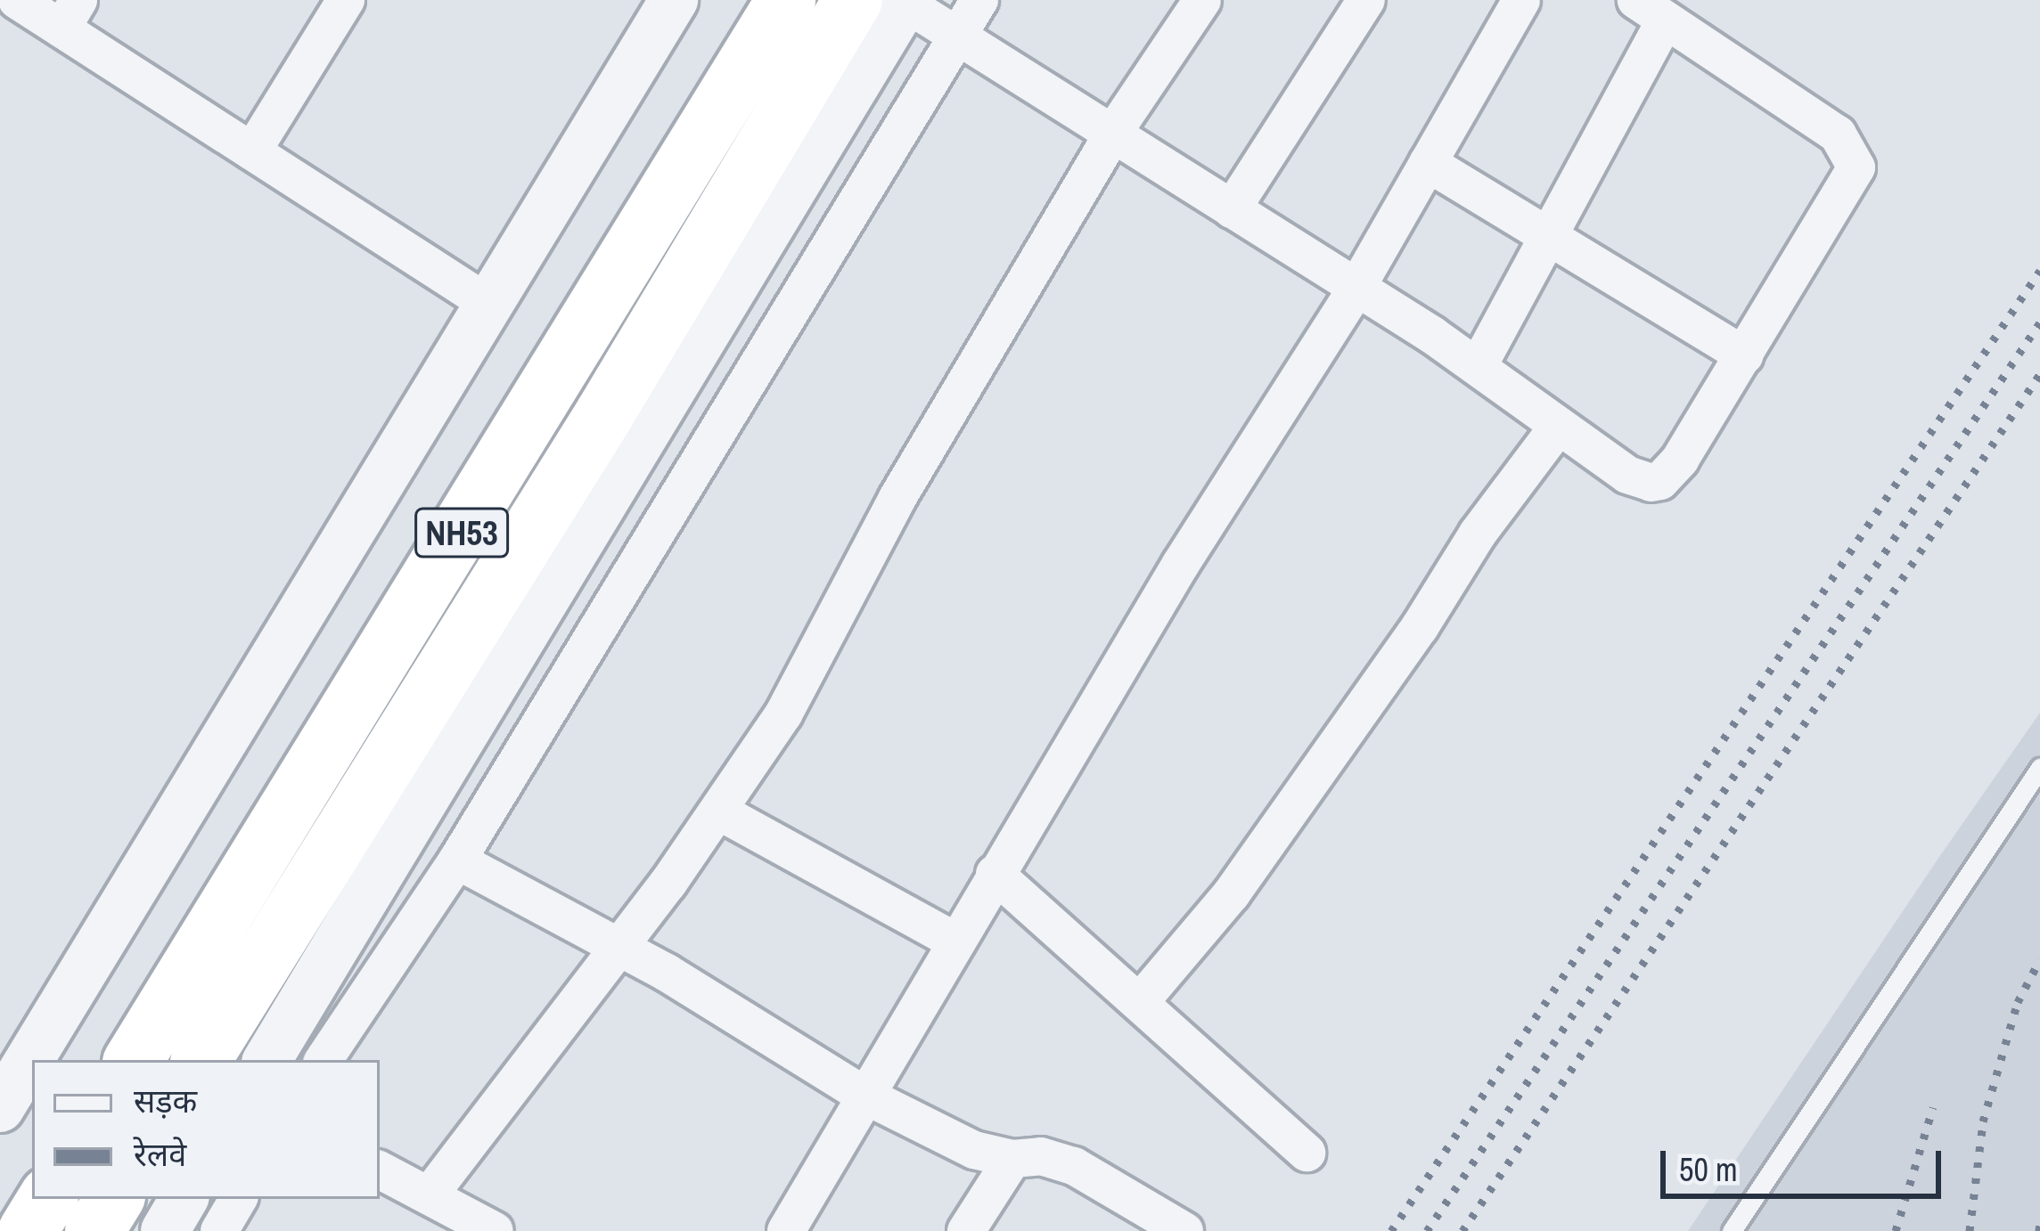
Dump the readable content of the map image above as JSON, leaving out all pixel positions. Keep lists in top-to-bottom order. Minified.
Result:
{"streets":{"highway":["NH53"]},"legend":["सड़क","रेलवे"],"scale_bar":"50 m"}
